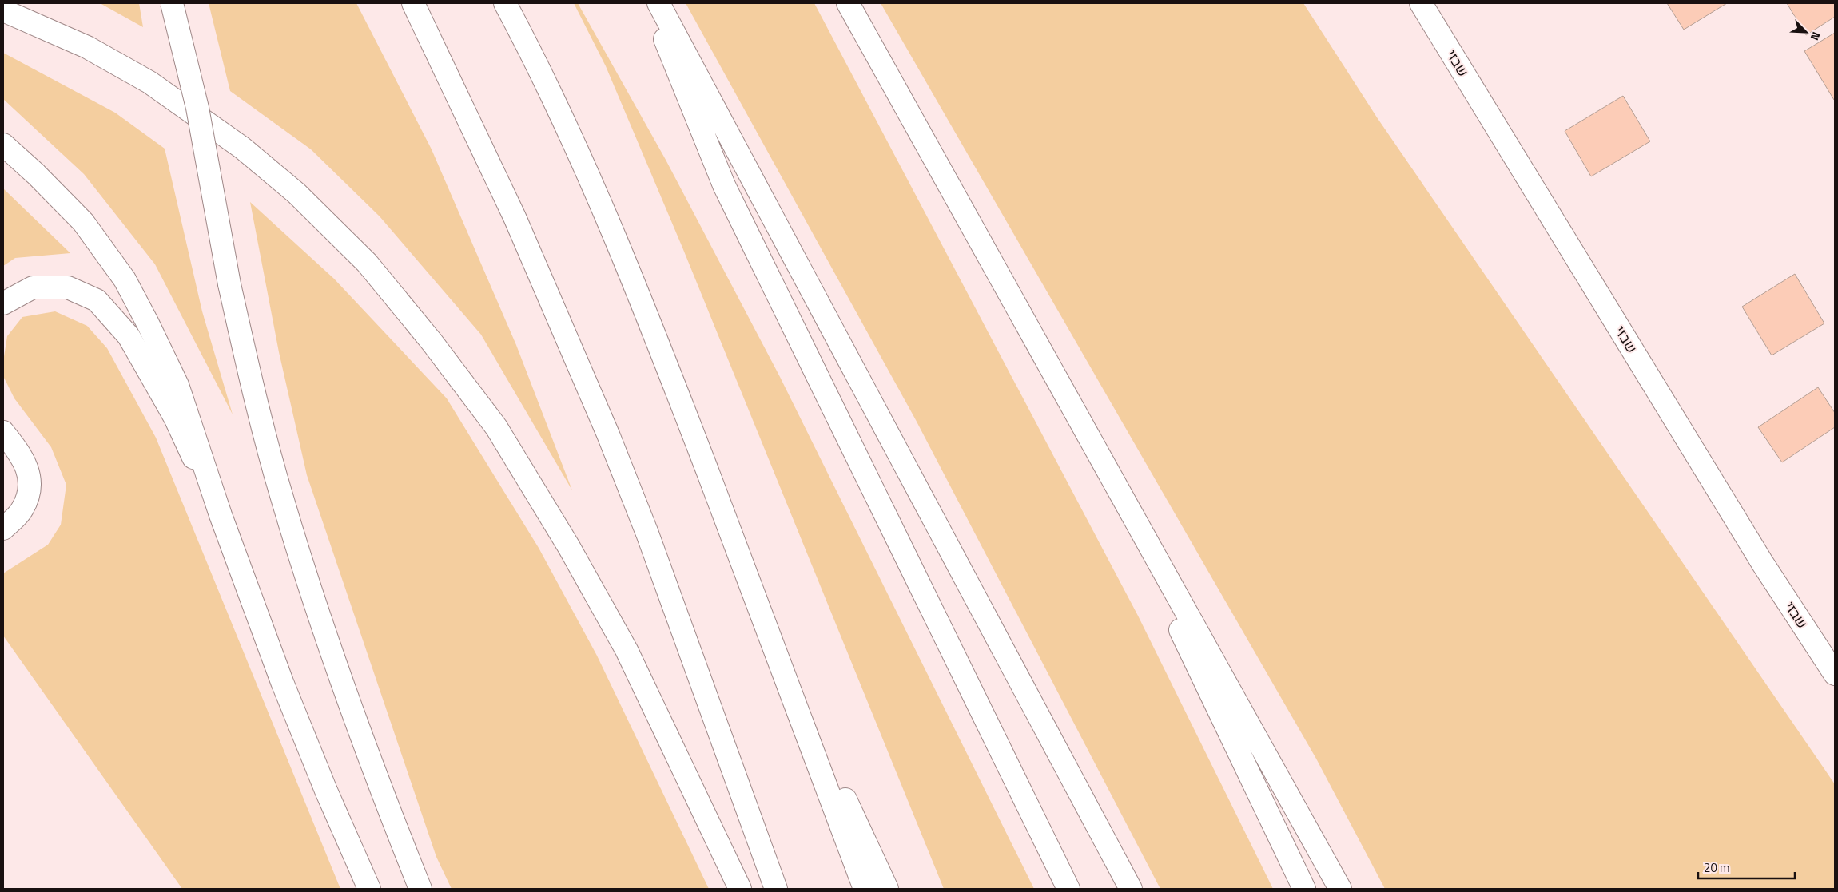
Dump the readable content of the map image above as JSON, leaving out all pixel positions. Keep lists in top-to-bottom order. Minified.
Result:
{"streets":{"main road":["שבזי"]},"scale_bar":"20 m","north":"bottom right"}
